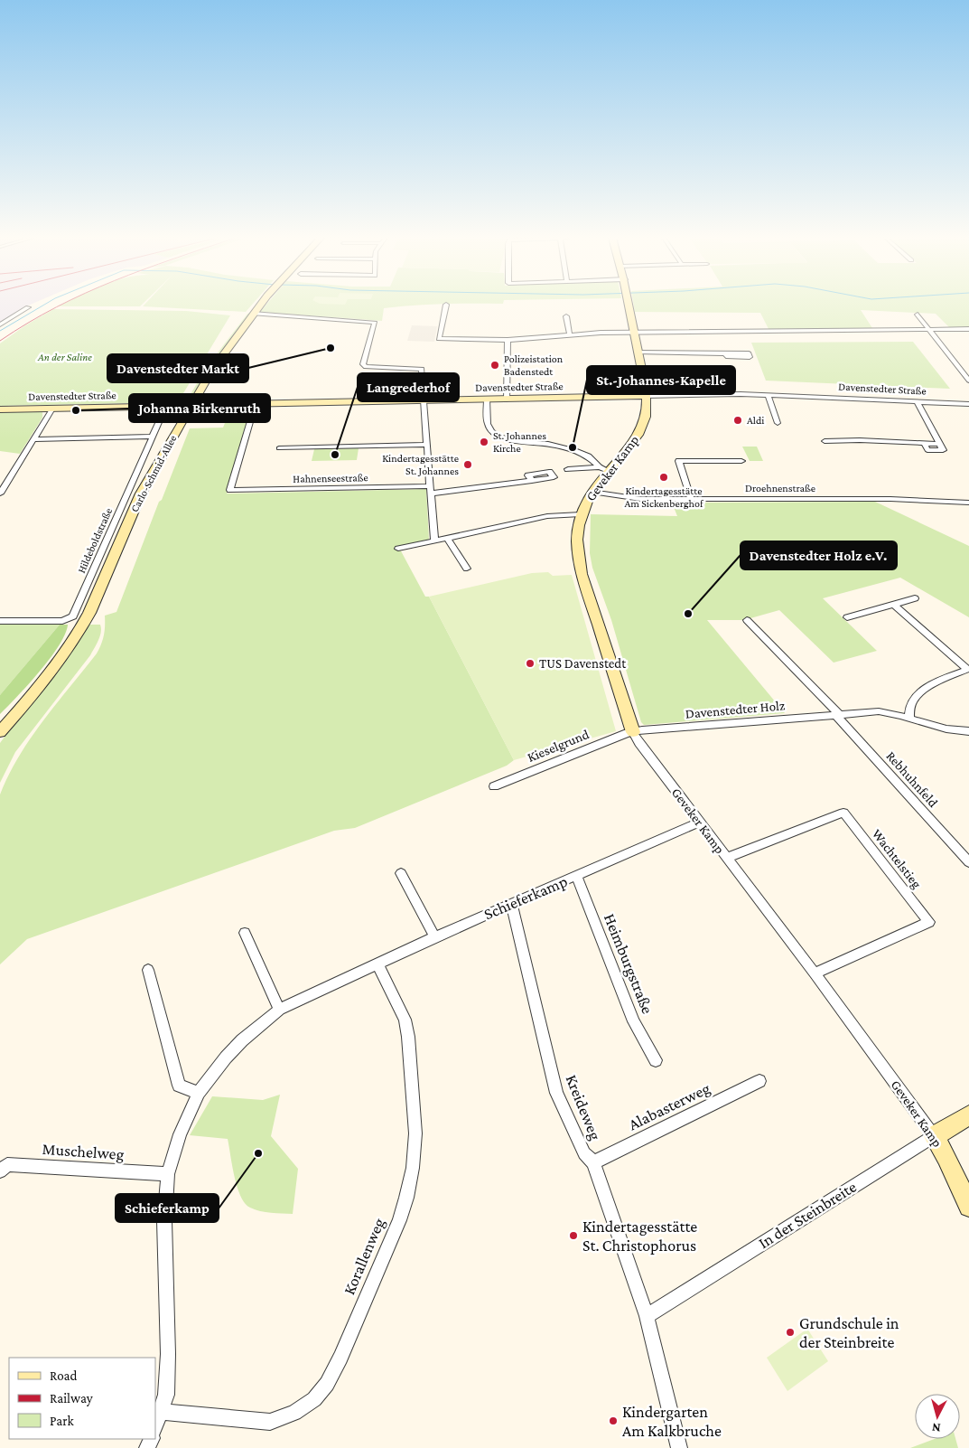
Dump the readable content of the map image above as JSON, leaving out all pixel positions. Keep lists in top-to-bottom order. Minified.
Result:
{"streets":{"street":["Davenstedter Straße","Geveker Kamp","Carlo-Schmid-Allee","Hahnenseestraße","Droehnenstraße","Hildeboldstraße","Davenstedter Holz","Kieselgrund","Rebhuhnfeld","Wachtelstieg","Schieferkamp","Heimburgstraße","Alabasterweg","Kreideweg","Muschelweg","In der Steinbreite","Korallenweg"]},"crossings":[["Davenstedter Straße","Geveker Kamp"],["Davenstedter Straße","Carlo-Schmid-Allee"],["Davenstedter Straße","Hahnenseestraße"],["Davenstedter Straße","Hildeboldstraße"],["Geveker Kamp","Droehnenstraße"],["Geveker Kamp","Davenstedter Holz"],["Geveker Kamp","Kieselgrund"],["Geveker Kamp","Wachtelstieg"],["Geveker Kamp","Schieferkamp"],["Geveker Kamp","In der Steinbreite"],["Davenstedter Holz","Kieselgrund"],["Davenstedter Holz","Rebhuhnfeld"],["Schieferkamp","Heimburgstraße"],["Schieferkamp","Kreideweg"],["Schieferkamp","Muschelweg"],["Schieferkamp","Korallenweg"],["Alabasterweg","Kreideweg"],["Kreideweg","In der Steinbreite"]],"parks":["An der Saline"],"places":["Davenstedter Markt","Polizeistation Badenstedt","Johanna Birkenruth","Aldi","St. Johannes Kirche","St.-Johannes-Kapelle","Langrederhof","Kindertagesstätte St. Johannes","Kindertagesstätte Am Sickenberghof","Davenstedter Holz e.V.","TUS Davenstedt","Schieferkamp","Kindertagesstätte St. Christophorus","Grundschule in der Steinbreite","Kindergarten Am Kalkbruche"],"legend":["Road","Railway","Park"],"north":"bottom"}
